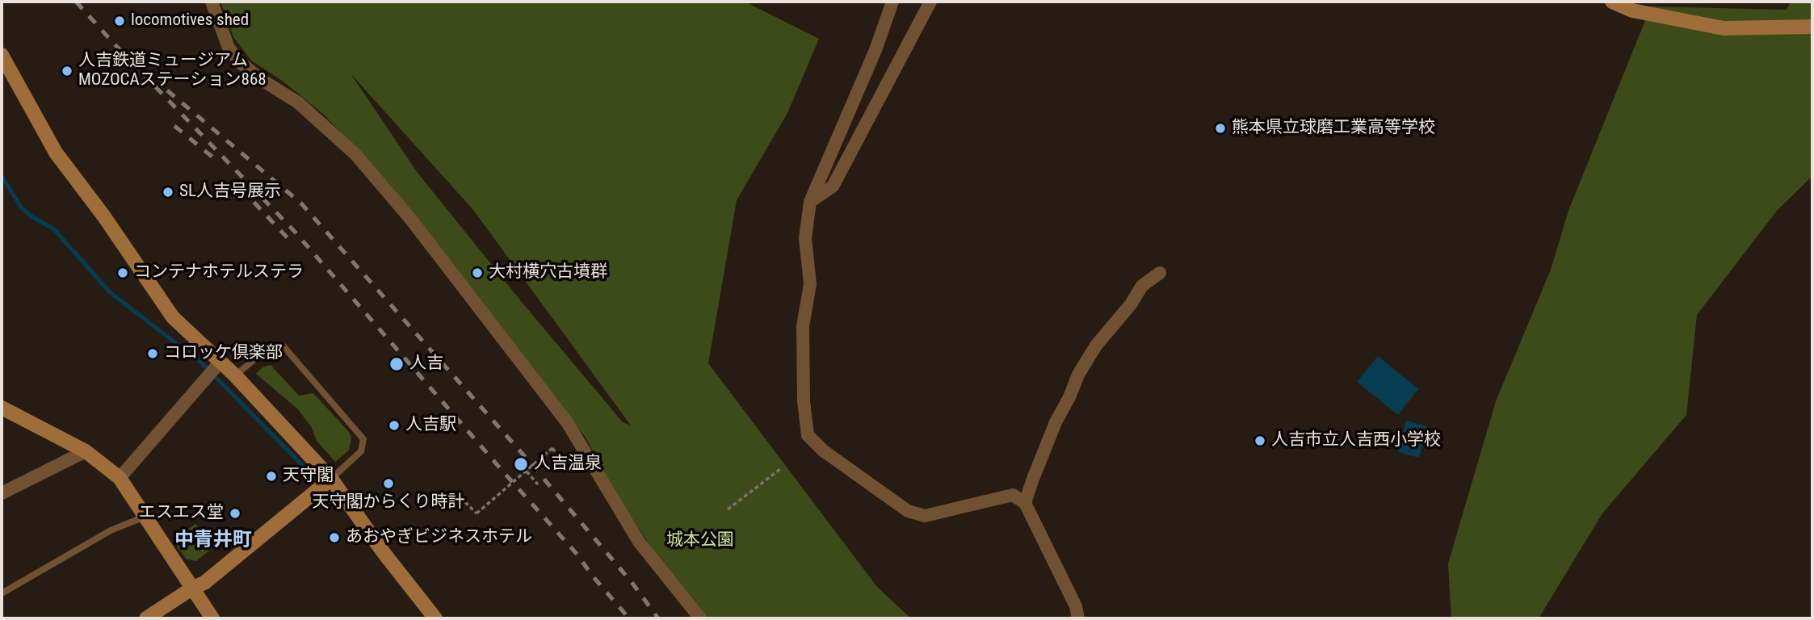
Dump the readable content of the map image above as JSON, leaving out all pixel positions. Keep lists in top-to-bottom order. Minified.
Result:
{"districts":["中青井町"],"parks":["城本公園"],"places":["locomotives shed","人吉鉄道ミュージアム MOZOCAステーション868","熊本県立球磨工業高等学校","SL人吉号展示","コンテナホテルステラ","大村横穴古墳群","コロッケ倶楽部","人吉","人吉駅","人吉市立人吉西小学校","人吉温泉","天守閣","天守閣からくり時計","エスエス堂","あおやぎビジネスホテル"]}
